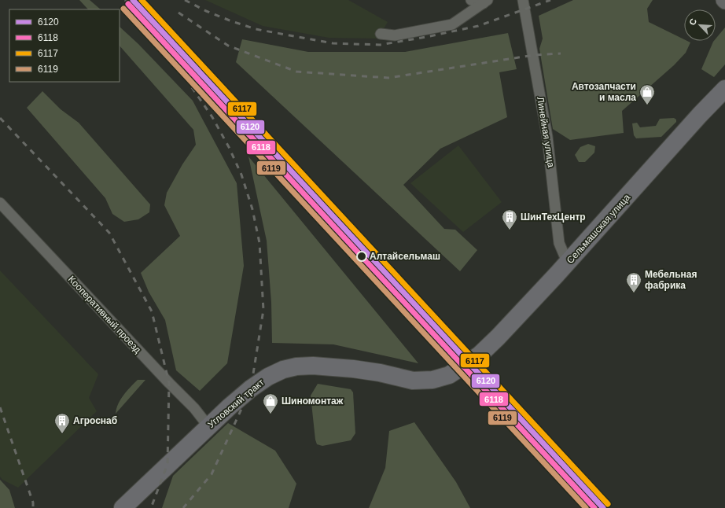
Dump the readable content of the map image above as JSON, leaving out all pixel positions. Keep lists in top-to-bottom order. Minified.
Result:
{"streets":{"highway":["Сельмашская улица","Угловский тракт"],"street":["Линейная улица","Кооперативный проезд"]},"crossings":[["Линейная улица","Сельмашская улица"],["Сельмашская улица","Угловский тракт"],["Кооперативный проезд","Угловский тракт"]],"places":{"shop":["Автозапчасти и масла","Шиномонтаж"],"building":["ШинТехЦентр","Мебельная фабрика","Агроснаб"],"other":["Алтайсельмаш"]},"lines":["transit line 6120","transit line 6117","transit line 6118","transit line 6119"],"legend":["6120","6118","6117","6119"],"north":"top left"}
